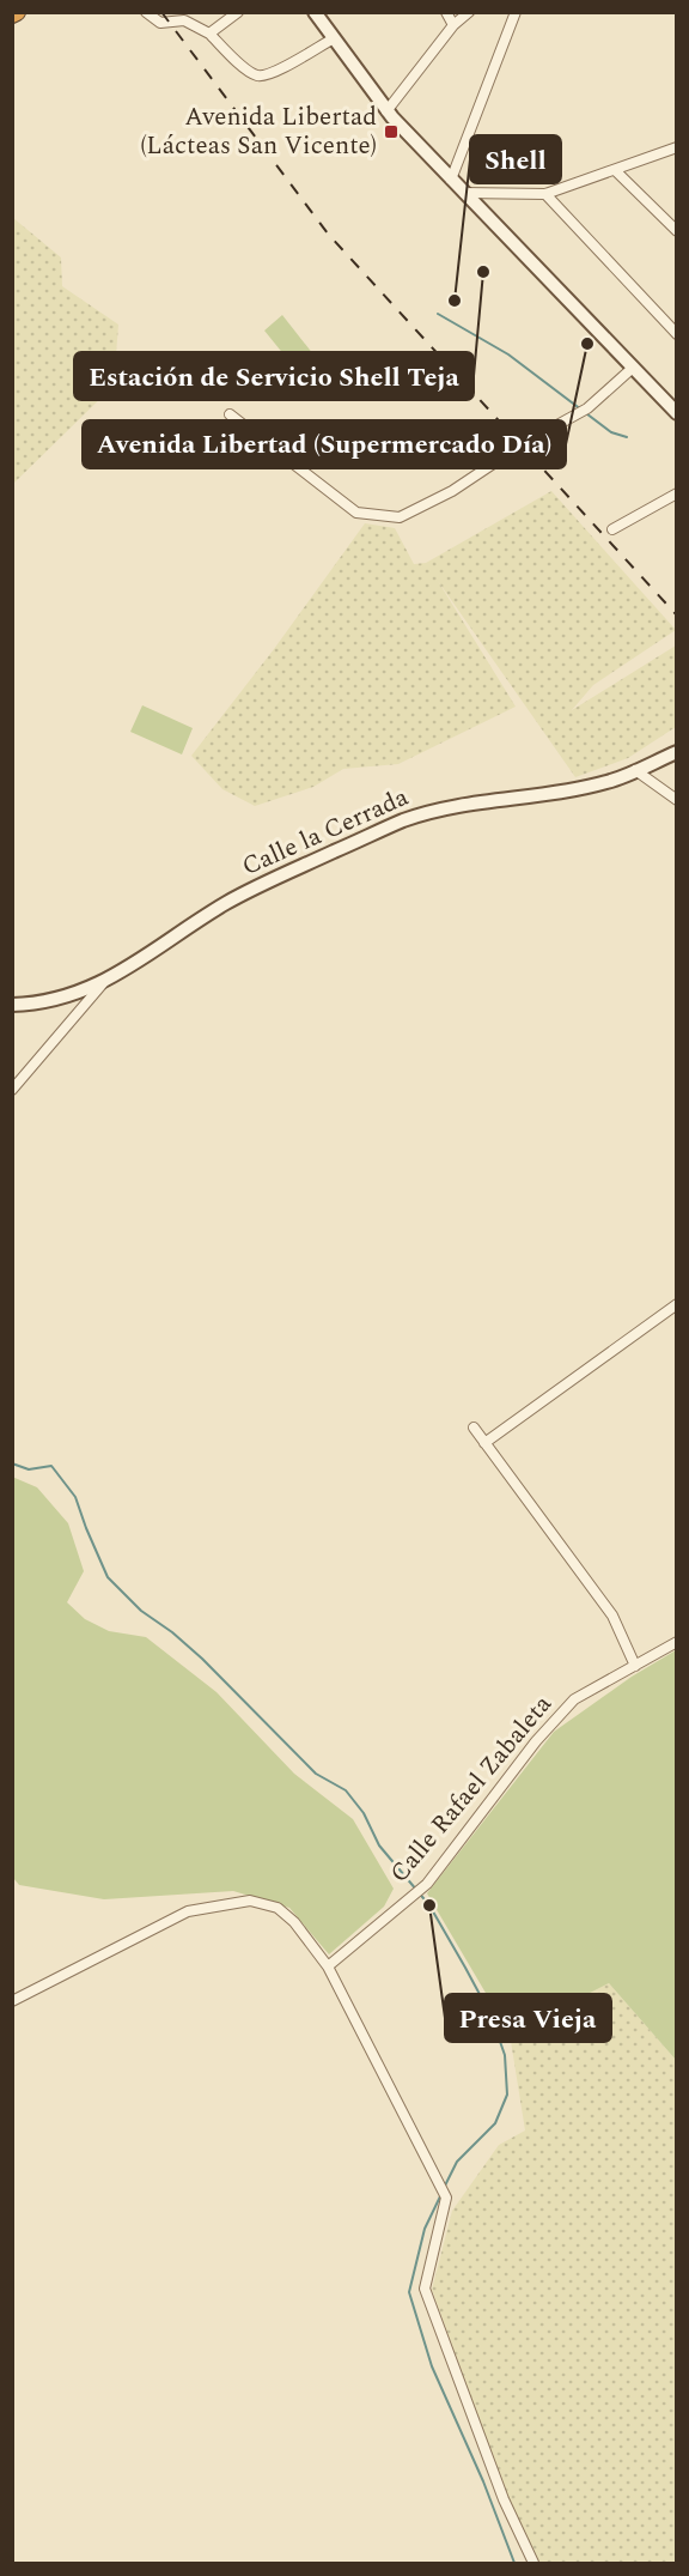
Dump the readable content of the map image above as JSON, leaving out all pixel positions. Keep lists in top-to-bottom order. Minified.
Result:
{"streets":{"street":["Calle la Cerrada","Calle Rafael Zabaleta"]},"places":{"transit":["Avenida Libertad (Lácteas San Vicente)"],"other":["Estación de Servicio Shell Teja","Shell","Avenida Libertad (Supermercado Día)","Presa Vieja"]}}
